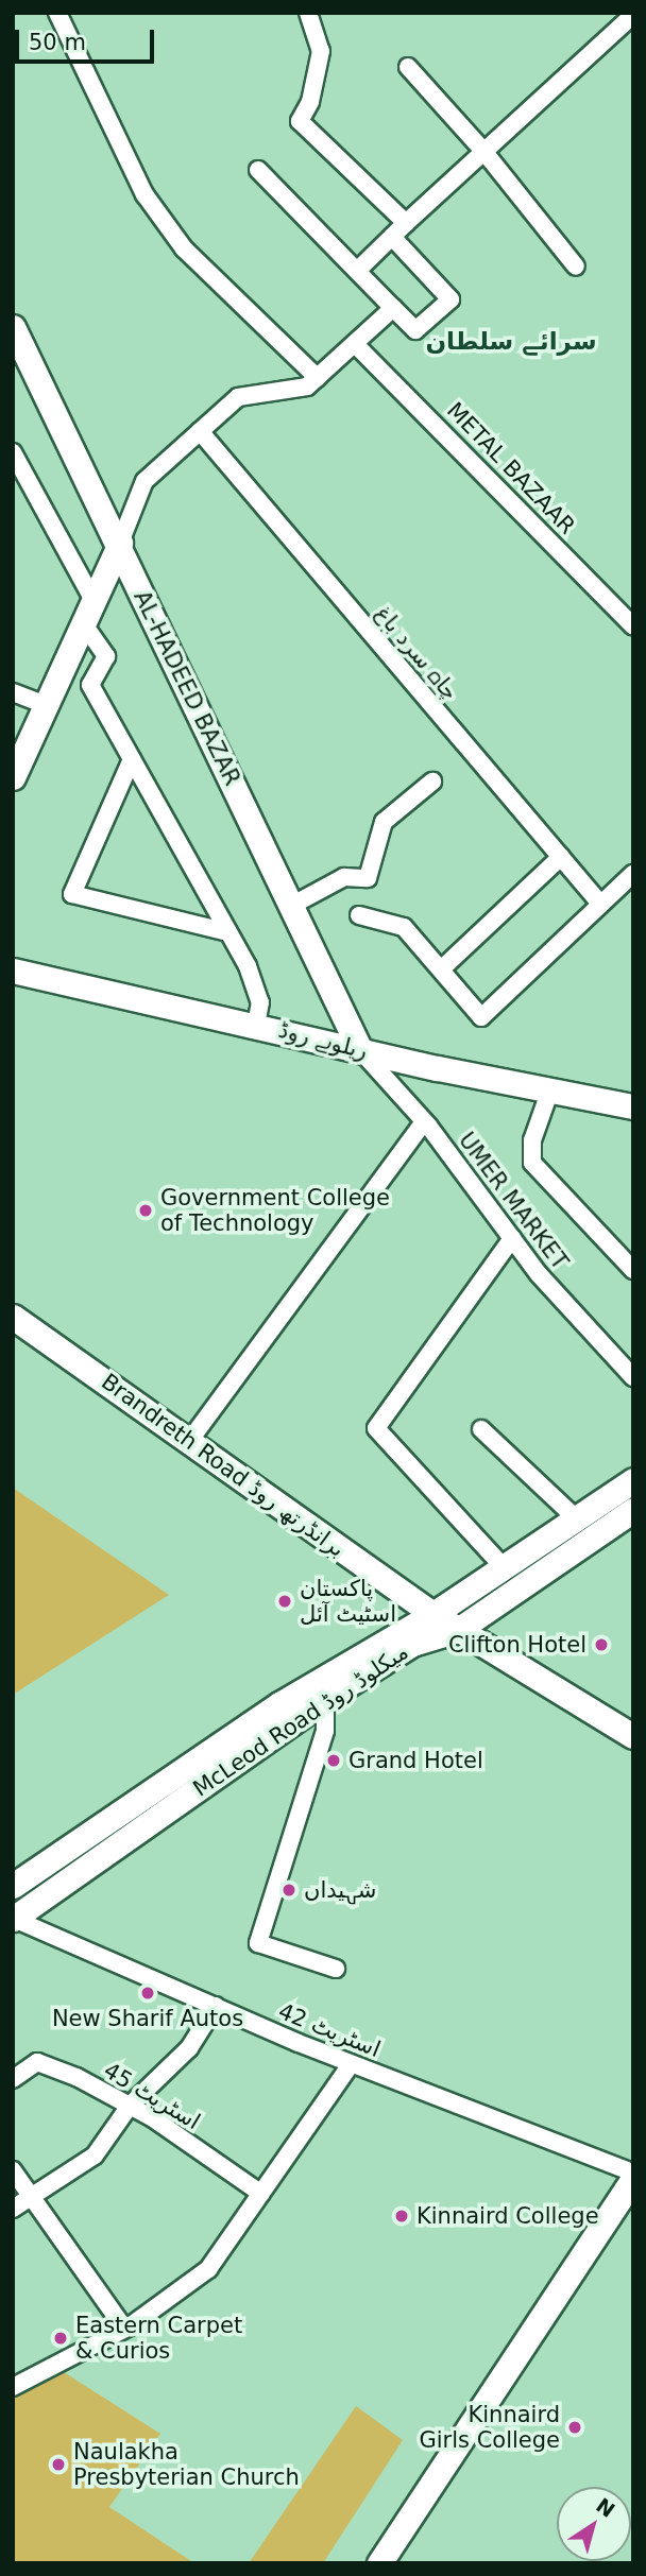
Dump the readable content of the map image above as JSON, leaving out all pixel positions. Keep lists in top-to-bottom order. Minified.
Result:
{"streets":{"main road":["AL-HADEED BAZAR","ریلوے روڈ","Brandreth Road برانڈرتھ روڈ","McLeod Road میکلوڈ روڈ"],"street":["METAL BAZAAR","چاہ سرد باغ","UMER MARKET","اسٹریٹ 42","اسٹریٹ 45"]},"crossings":[["AL-HADEED BAZAR","ریلوے روڈ"],["AL-HADEED BAZAR","UMER MARKET"],["ریلوے روڈ","UMER MARKET"],["Brandreth Road برانڈرتھ روڈ","McLeod Road میکلوڈ روڈ"],["McLeod Road میکلوڈ روڈ","اسٹریٹ 42"]],"districts":["سرائے سلطان"],"places":["Government College of Technology","پاکستان اسٹیٹ آئل","Clifton Hotel","Grand Hotel","شہیداں","New Sharif Autos","Kinnaird College","Eastern Carpet & Curios","Kinnaird Girls College","Naulakha Presbyterian Church"],"scale_bar":"50 m","north":"top right"}
